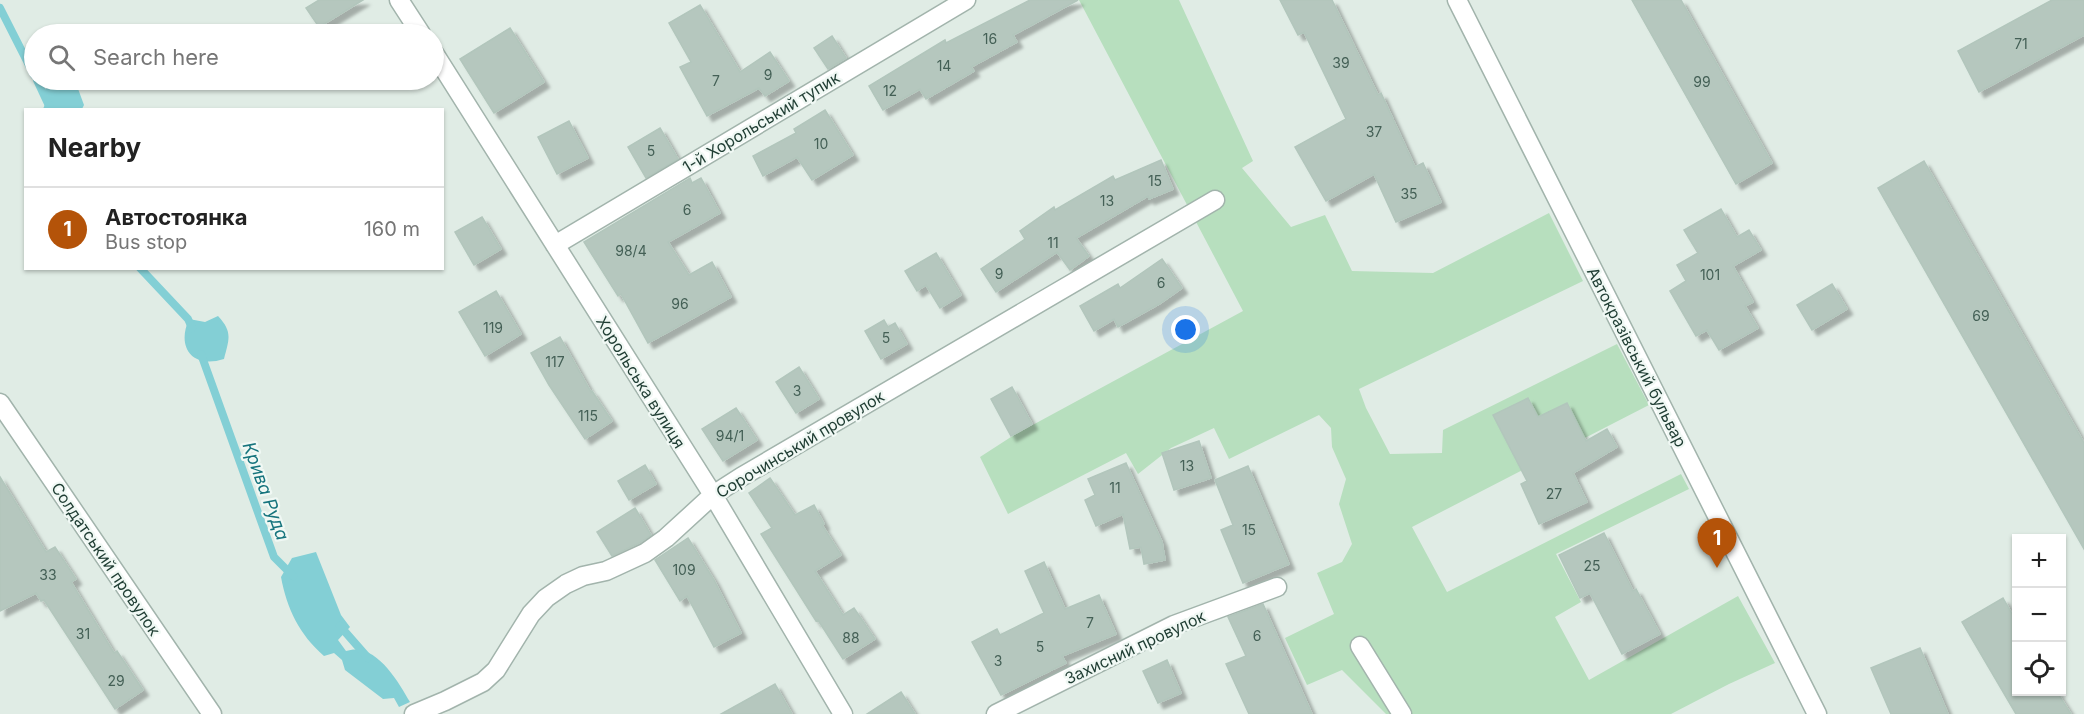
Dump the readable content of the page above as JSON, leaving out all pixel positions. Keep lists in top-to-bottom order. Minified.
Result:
{"streets":{"street":["1-й Хорольський тупик","Автокразівський бульвар","Хорольська вулиця","Сорочинський провулок","Солдатський провулок","Захисний провулок"]},"crossings":[["1-й Хорольський тупик","Хорольська вулиця"],["Хорольська вулиця","Сорочинський провулок"]],"water":["Крива Руда"],"house_numbers":["16","71","39","14","9","7","99","12","37","10","5","15","35","13","6","11","98/4","9","101","6","96","69","119","5","117","3","115","94/1","13","11","27","15","25","109","33","7","31","6","88","5","3","29"],"page":{"search":"Search here","heading":"Nearby","list":[{"mark":"1","name":"Автостоянка","note":"Bus stop","value":"160 m"}],"pins":"1","map_buttons":["+","−"]}}
